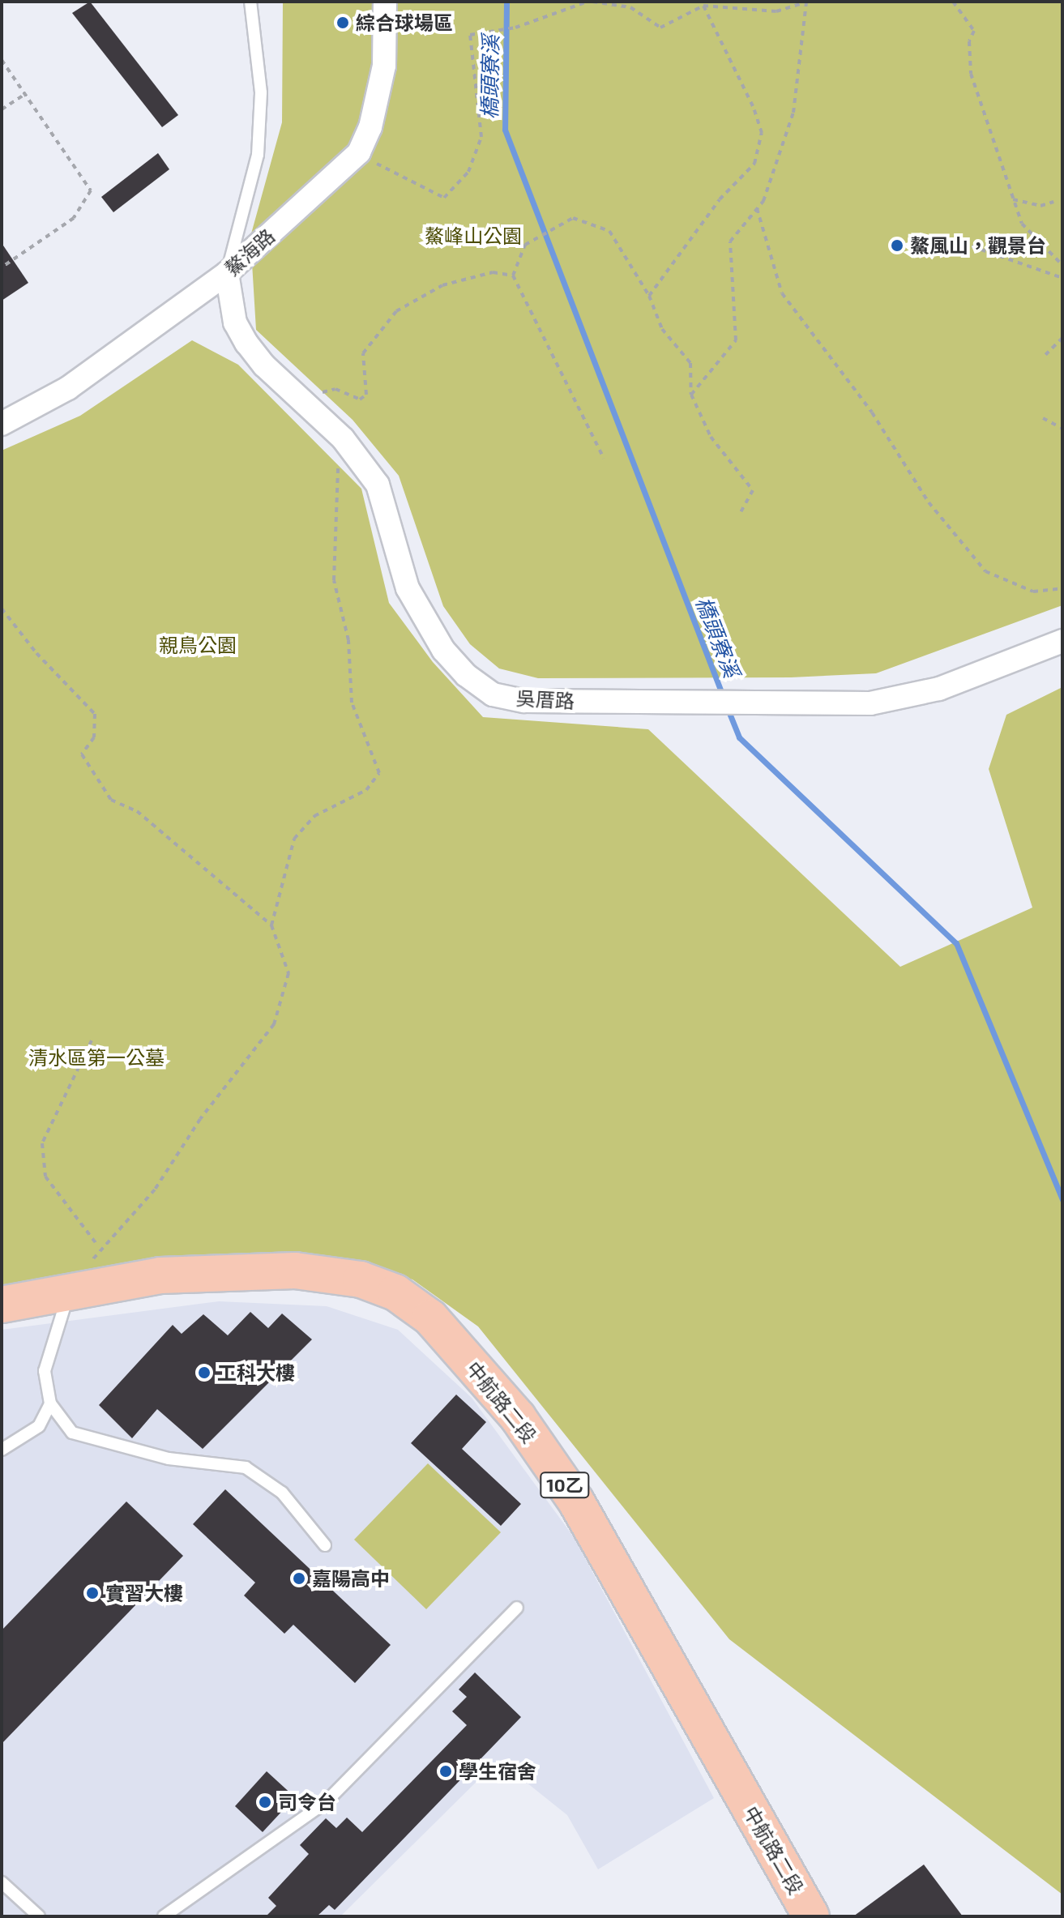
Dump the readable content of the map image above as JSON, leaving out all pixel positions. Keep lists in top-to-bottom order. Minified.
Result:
{"streets":{"main road":["中航路二段","10乙"],"street":["鰲海路","吳厝路"]},"crossings":[["鰲海路","吳厝路"],["中航路二段","10乙"]],"water":["橋頭寮溪"],"parks":["鰲峰山公園","親鳥公園","清水區第一公墓"],"places":["綜合球場區","鰲風山，觀景台","工科大樓","嘉陽高中","實習大樓","學生宿舍","司令台"]}
